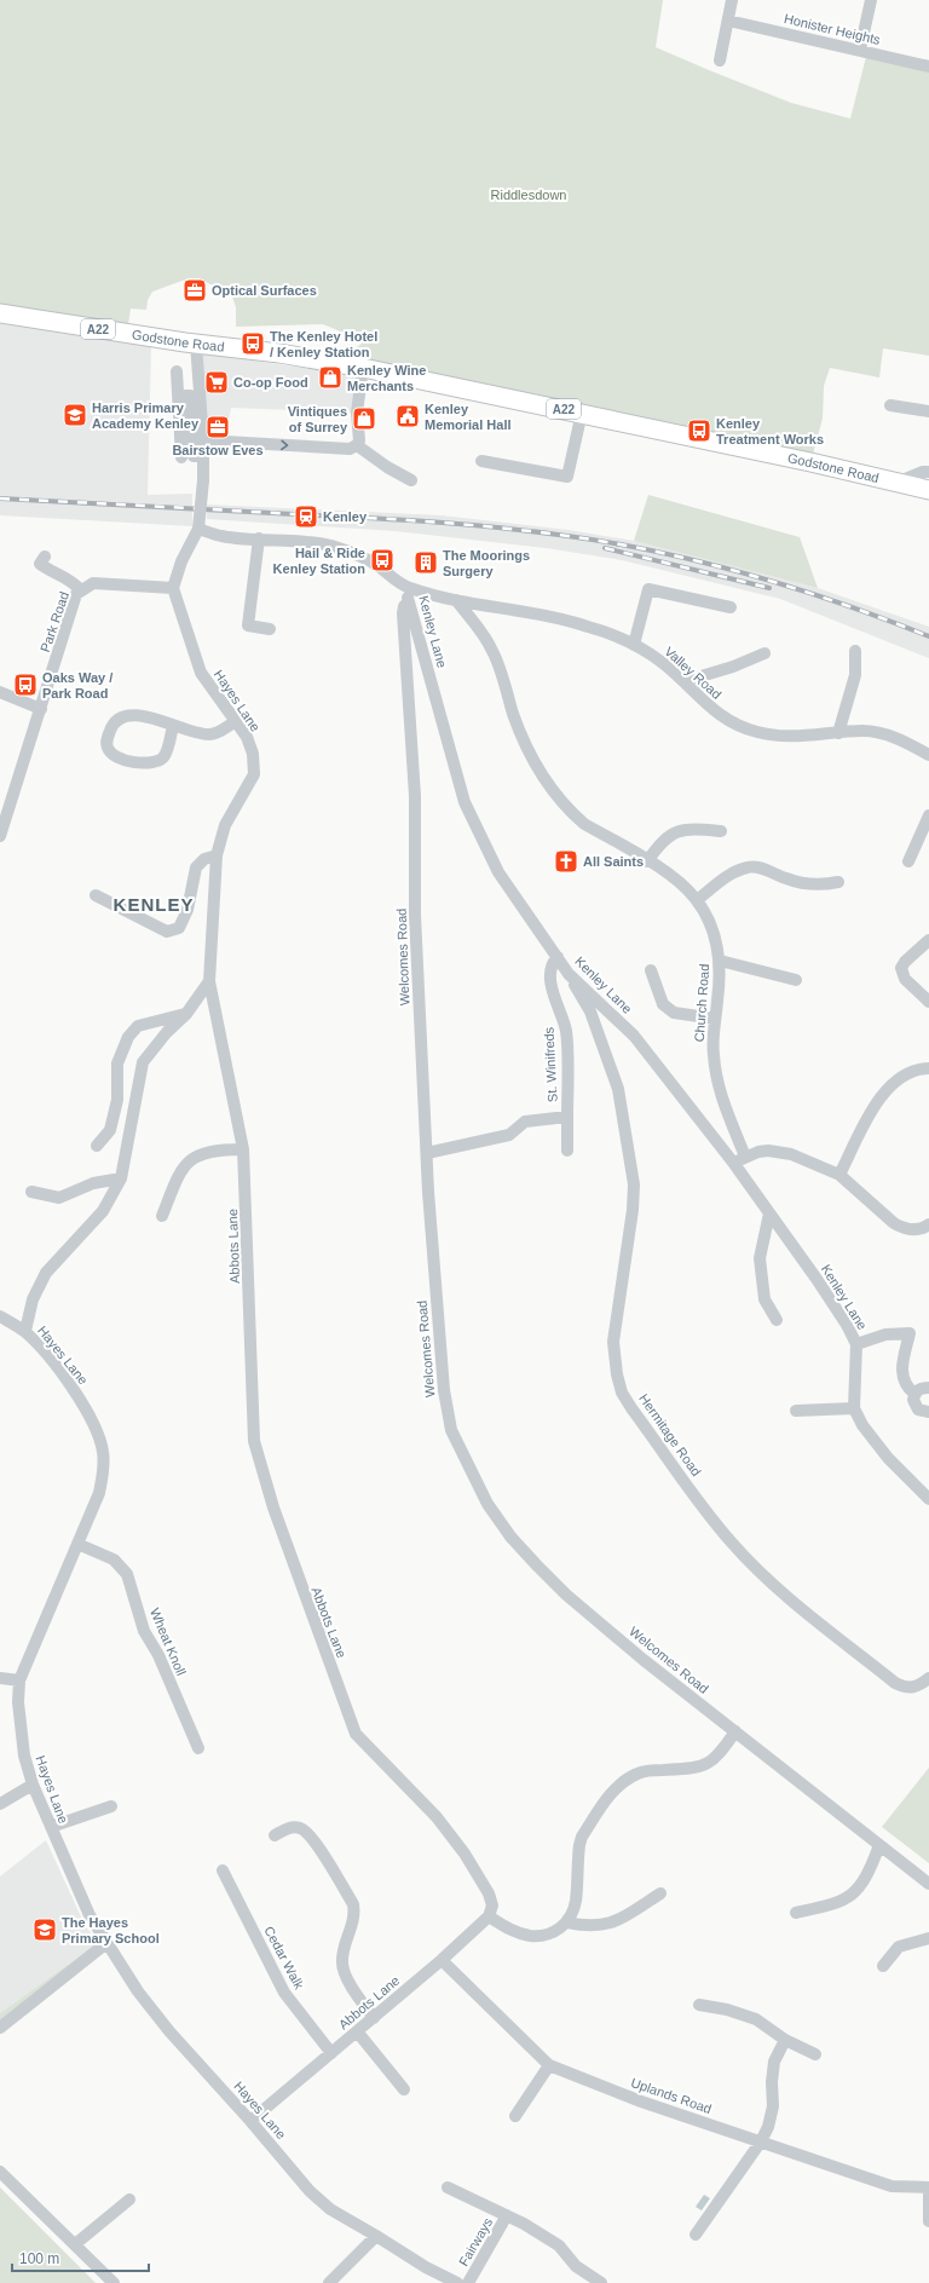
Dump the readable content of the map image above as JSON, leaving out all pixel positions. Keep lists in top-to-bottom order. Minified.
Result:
{"streets":{"highway":["A22","Godstone Road"],"street":["Honister Heights","Park Road","Kenley Lane","Valley Road","Hayes Lane","Welcomes Road","Church Road","St. Winifreds","Abbots Lane","Hermitage Road","Wheat Knoll","Cedar Walk","Uplands Road","Fairways"]},"crossings":[["Park Road","Hayes Lane"],["Kenley Lane","Valley Road"],["Kenley Lane","Welcomes Road"],["Kenley Lane","St. Winifreds"],["Kenley Lane","Hermitage Road"],["Valley Road","Church Road"],["Hayes Lane","Abbots Lane"],["Hayes Lane","Wheat Knoll"],["Welcomes Road","St. Winifreds"],["Abbots Lane","Cedar Walk"],["Abbots Lane","Uplands Road"]],"districts":["KENLEY"],"parks":["Riddlesdown"],"places":{"office":["Optical Surfaces","Bairstow Eves"],"bus stop":["The Kenley Hotel / Kenley Station","Kenley Treatment Works","Hail & Ride Kenley Station","Oaks Way / Park Road"],"shop":["Kenley Wine Merchants","Vintiques of Surrey"],"supermarket":["Co-op Food"],"school or university":["Harris Primary Academy Kenley","The Hayes Primary School"],"public building":["Kenley Memorial Hall"],"station":["Kenley"],"building":["The Moorings Surgery"],"church":["All Saints"]},"scale_bar":"100 m"}
